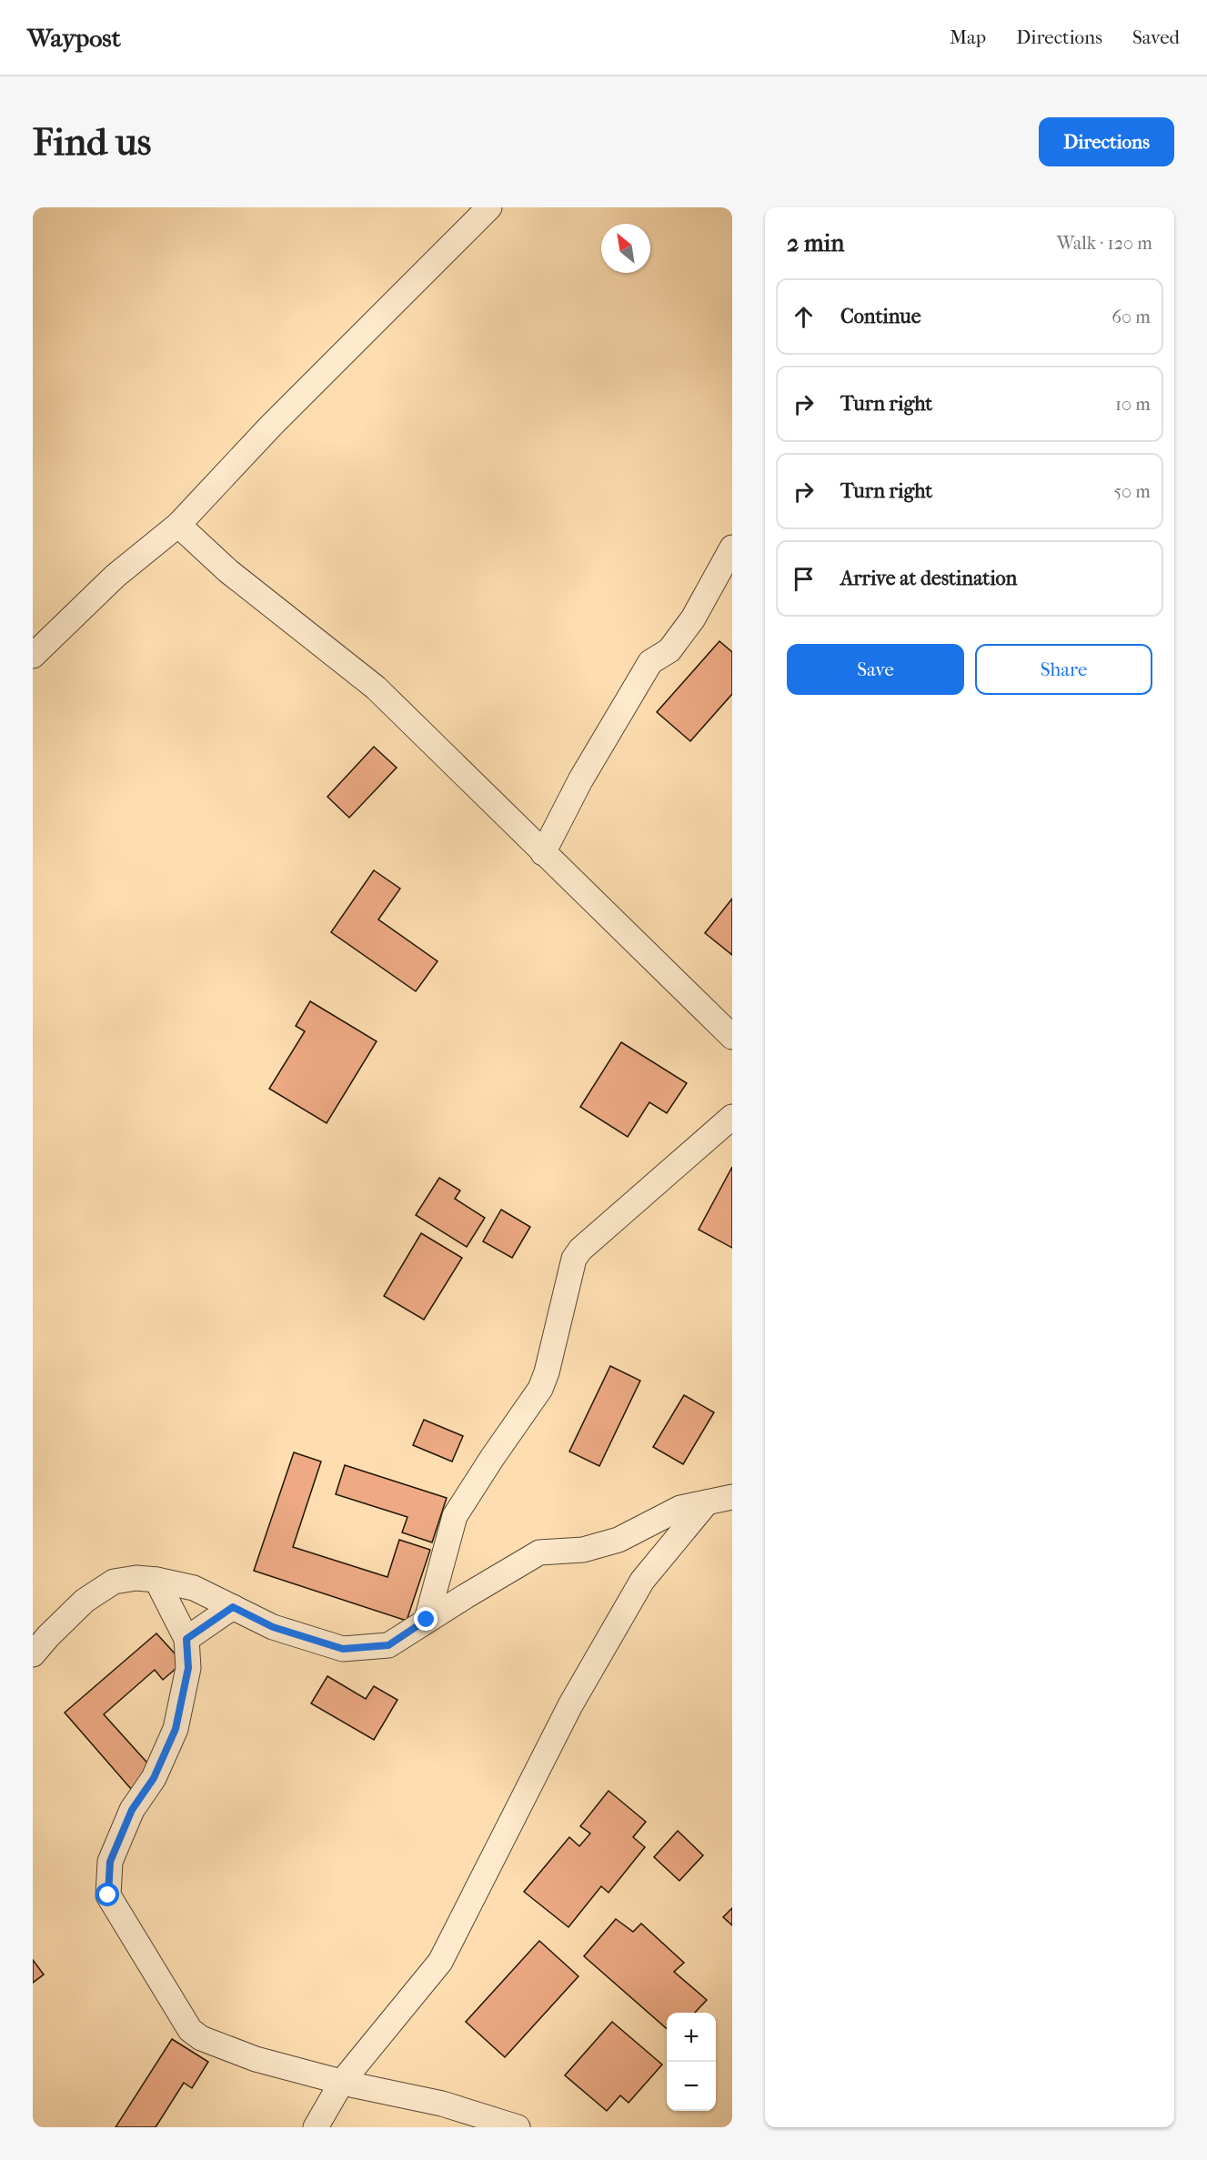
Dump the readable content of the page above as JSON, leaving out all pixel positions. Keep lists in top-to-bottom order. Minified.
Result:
{"north":"top left","page":{"header":"Waypost","nav":["Map","Directions","Saved"],"buttons":["Directions",["Save","Share"]],"title":"Find us","heading":["2 min","Walk · 120 m"],"list":[["Continue","60 m"],["Turn right","10 m"],["Turn right","50 m"],"Arrive at destination"],"map_buttons":["+","−"]}}
